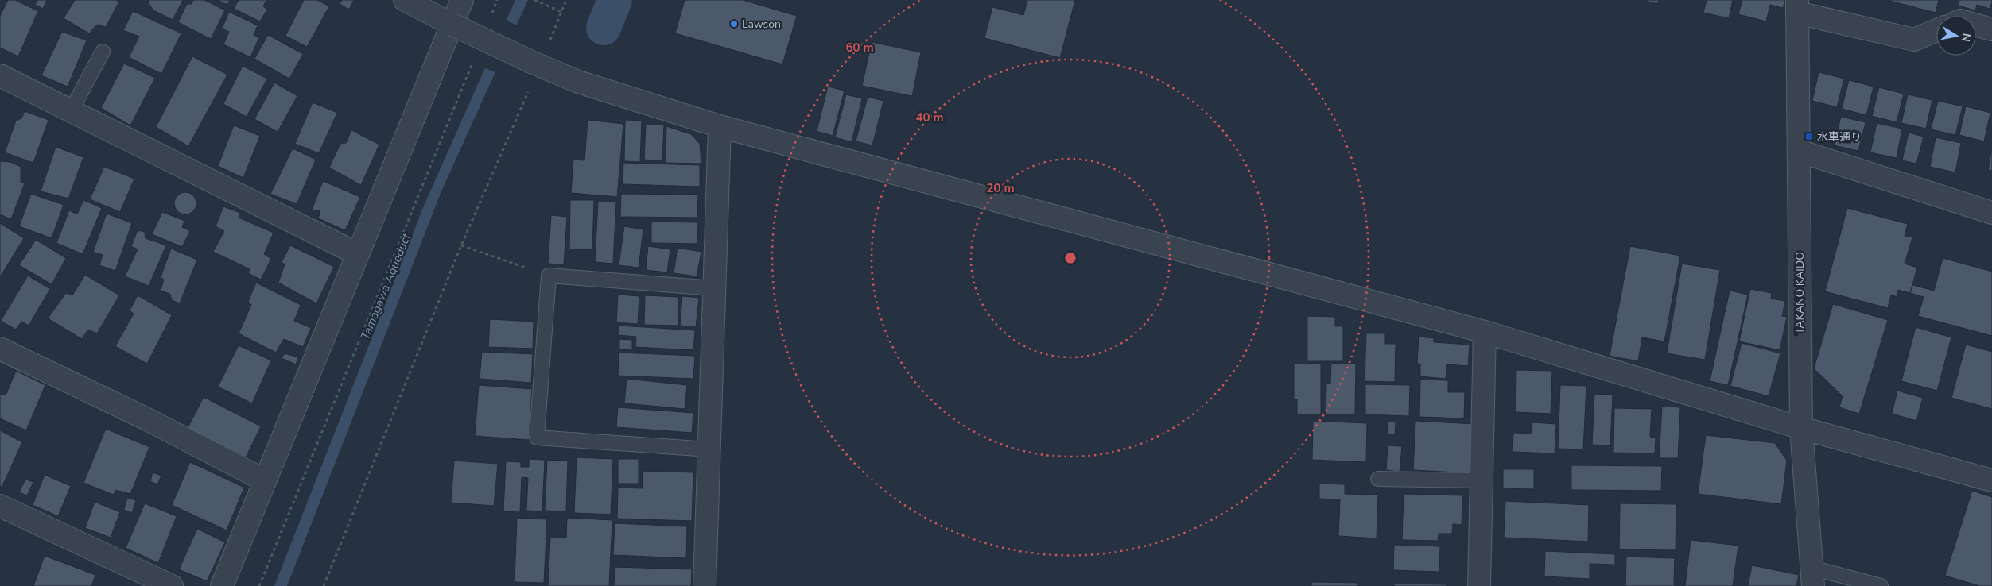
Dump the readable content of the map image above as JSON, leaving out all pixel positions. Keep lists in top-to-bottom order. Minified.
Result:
{"streets":{"street":["TAKANO KAIDO"]},"water":["Tamagawa Aqueduct"],"places":{"other":["Lawson"],"transit":["水車通り"]},"north":"right","rings":["60 m","40 m","20 m"]}
